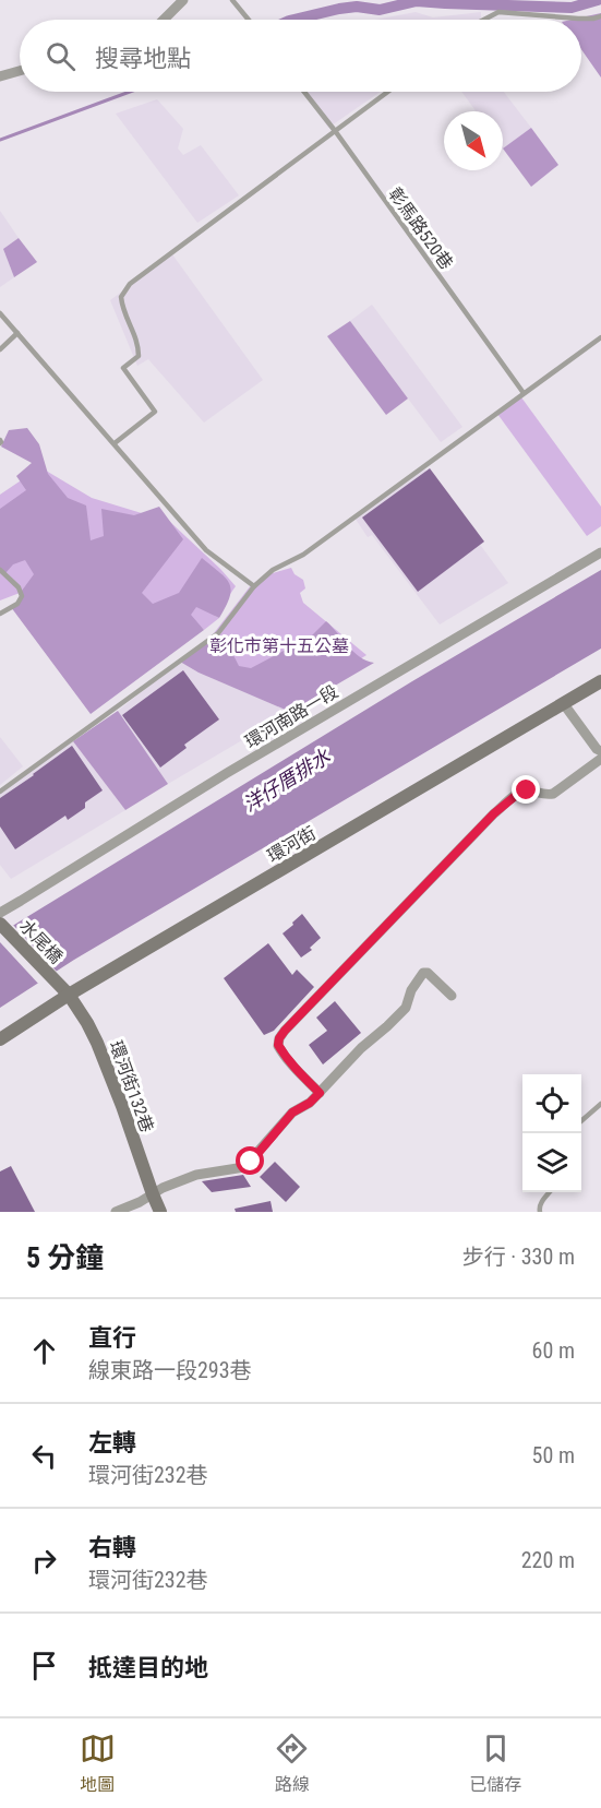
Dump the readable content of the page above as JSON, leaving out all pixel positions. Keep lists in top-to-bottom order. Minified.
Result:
{"streets":{"street":["環河南路一段","環河街","水尾橋","環河街132巷"],"lane":["彰馬路520巷"]},"crossings":[["環河南路一段","水尾橋"],["環河街","環河街132巷"],["水尾橋","環河街132巷"]],"water":["洋仔厝排水"],"parks":["彰化市第十五公墓"],"north":"bottom right","page":{"search":"搜尋地點","heading":["5 分鐘","步行 · 330 m"],"list":[["直行","線東路一段293巷","60 m"],["左轉","環河街232巷","50 m"],["右轉","環河街232巷","220 m"],"抵達目的地"],"nav":["地圖","路線","已儲存"]}}
